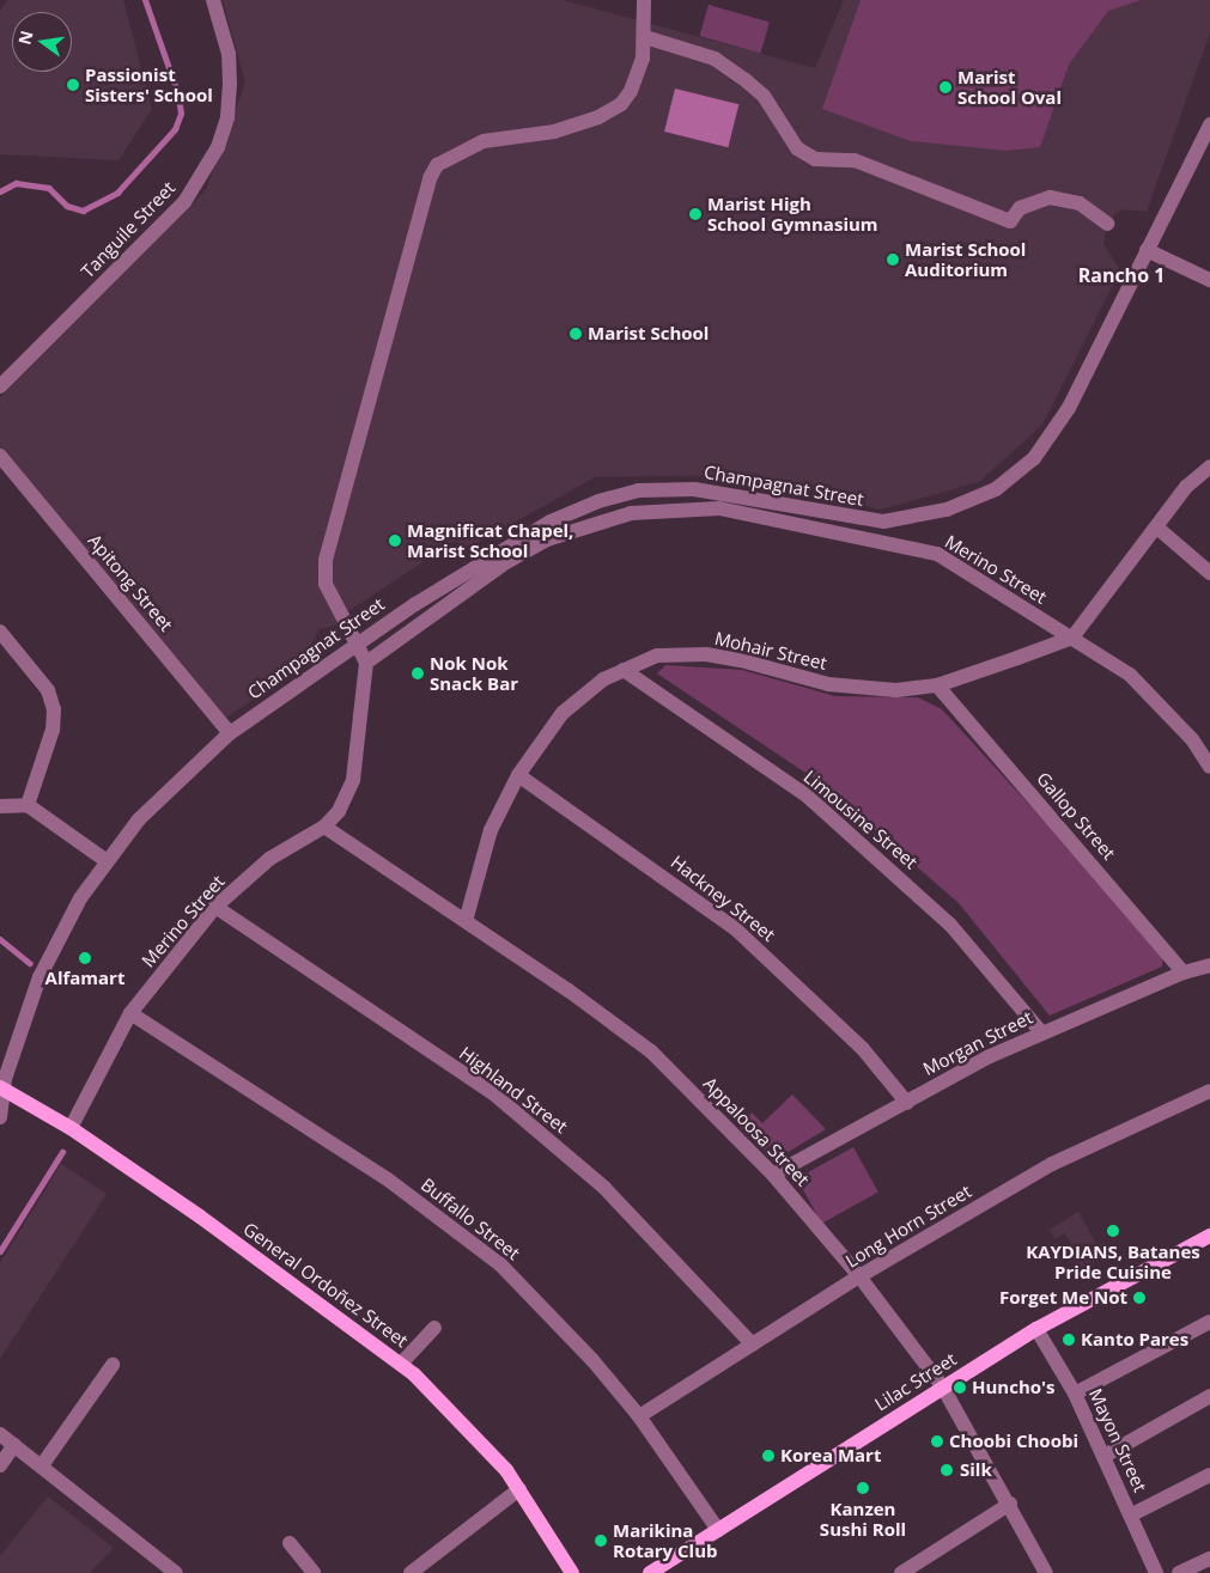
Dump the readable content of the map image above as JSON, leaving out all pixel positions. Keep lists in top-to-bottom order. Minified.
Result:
{"streets":{"main road":["General Ordoñez Street","Lilac Street"],"street":["Tanguile Street","Champagnat Street","Merino Street","Apitong Street","Mohair Street","Gallop Street","Limousine Street","Hackney Street","Morgan Street","Highland Street","Appaloosa Street","Buffallo Street","Long Horn Street","Mayon Street"]},"crossings":[["Champagnat Street","Apitong Street"],["Champagnat Street","General Ordoñez Street"],["Merino Street","Mohair Street"],["Merino Street","Highland Street"],["Merino Street","Appaloosa Street"],["Merino Street","Buffallo Street"],["Merino Street","General Ordoñez Street"],["Mohair Street","Gallop Street"],["Mohair Street","Limousine Street"],["Mohair Street","Hackney Street"],["Mohair Street","Appaloosa Street"],["Gallop Street","Morgan Street"],["Limousine Street","Morgan Street"],["Hackney Street","Morgan Street"],["Morgan Street","Appaloosa Street"],["Highland Street","Long Horn Street"],["Appaloosa Street","Long Horn Street"],["Appaloosa Street","Lilac Street"],["Buffallo Street","Long Horn Street"],["Buffallo Street","Lilac Street"],["Lilac Street","Mayon Street"]],"districts":["Rancho 1"],"places":["Passionist Sisters' School","Marist School Oval","Marist High School Gymnasium","Marist School Auditorium","Marist School","Magnificat Chapel, Marist School","Nok Nok Snack Bar","Alfamart","KAYDIANS, Batanes Pride Cuisine","Forget Me Not","Kanto Pares","Huncho's","Choobi Choobi","Korea Mart","Silk","Kanzen Sushi Roll","Marikina Rotary Club"],"north":"left"}
